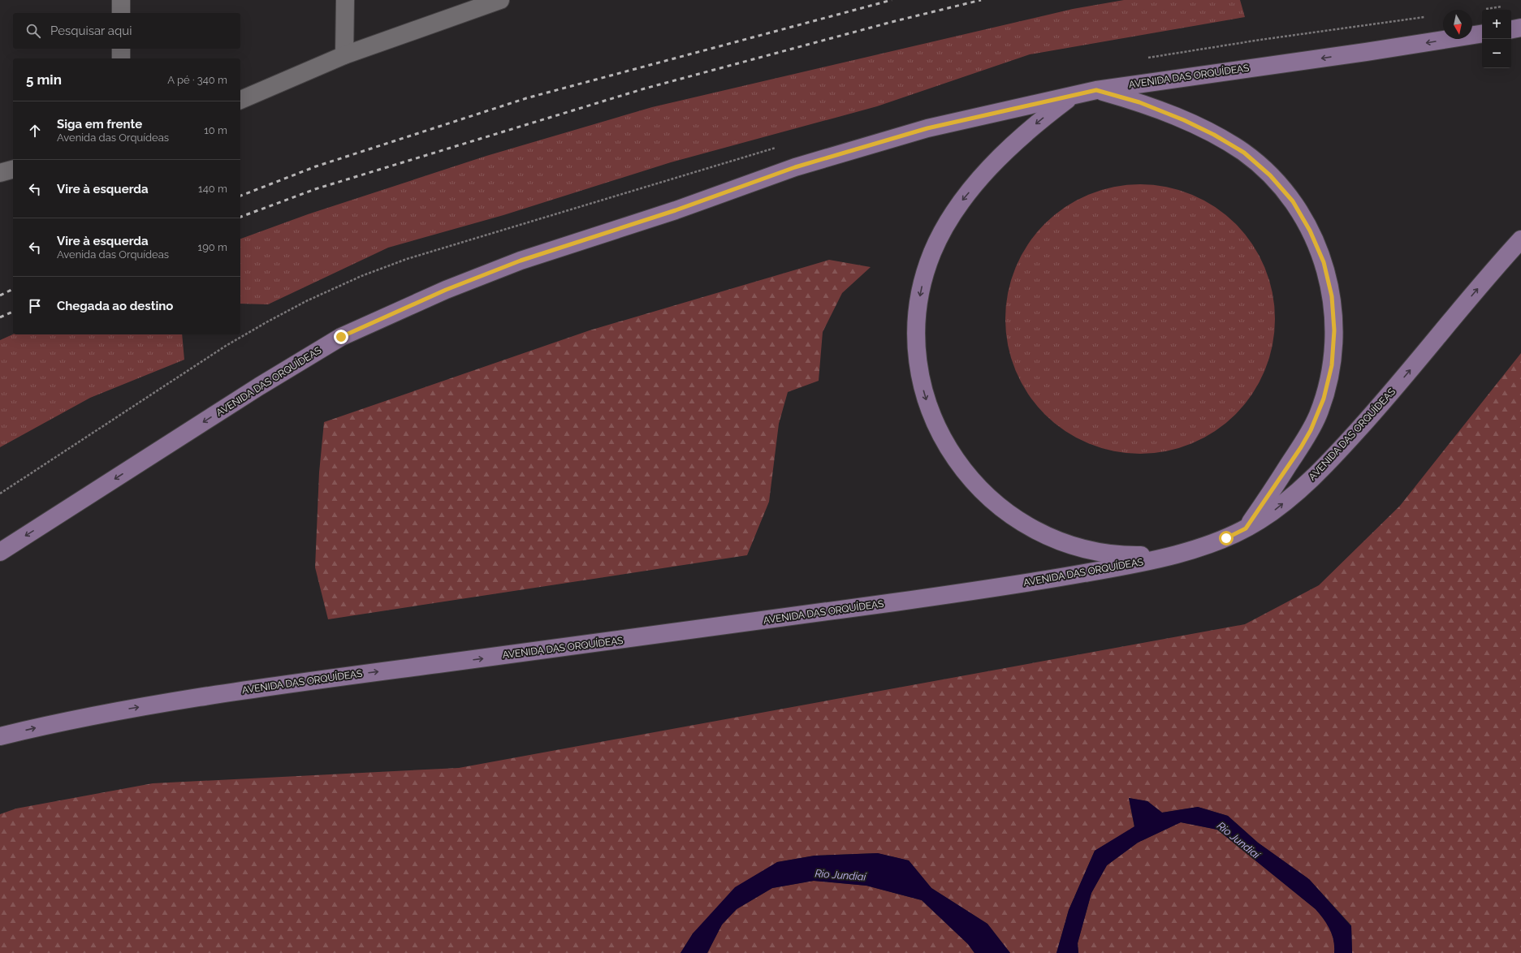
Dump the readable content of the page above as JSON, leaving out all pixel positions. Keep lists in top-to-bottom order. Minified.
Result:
{"streets":{"main road":["AVENIDA DAS ORQUÍDEAS"]},"water":["Rio Jundiaí"],"north":"bottom","page":{"map_buttons":["+","−"],"search":"Pesquisar aqui","heading":["5 min","A pé · 340 m"],"list":[["Siga em frente","Avenida das Orquídeas","10 m"],["Vire à esquerda","140 m"],["Vire à esquerda","Avenida das Orquídeas","190 m"],"Chegada ao destino"]}}
